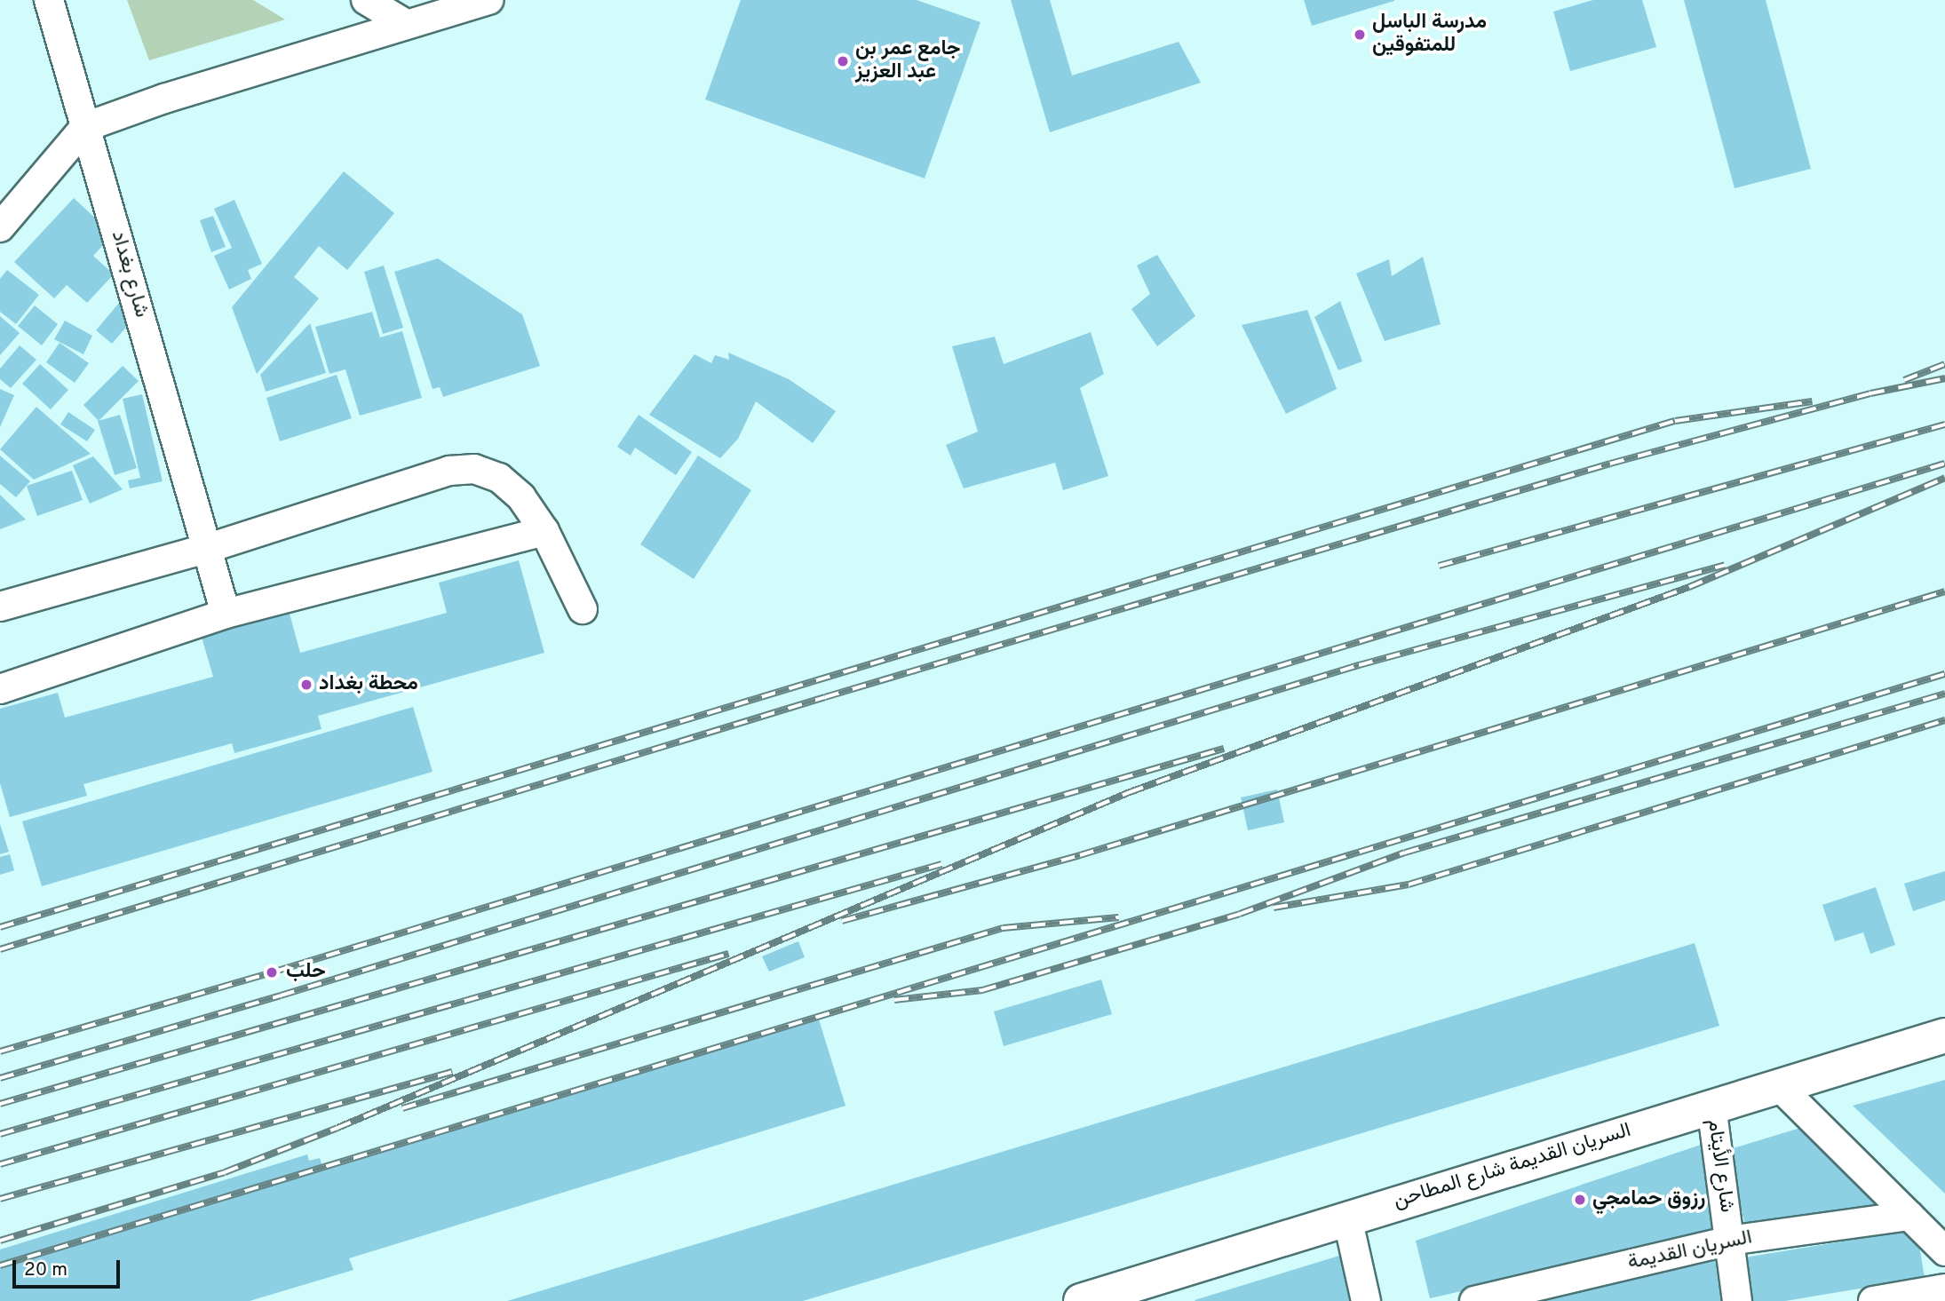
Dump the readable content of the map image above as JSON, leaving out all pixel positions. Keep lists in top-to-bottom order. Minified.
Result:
{"streets":{"street":["شارع بغداد","شارع الأيتام","السريان القديمة شارع المطاحن","السريان القديمة"]},"crossings":[["شارع الأيتام","السريان القديمة شارع المطاحن"],["شارع الأيتام","السريان القديمة"]],"places":["مدرسة الباسل للمتفوقين","جامع عمر بن عبد العزيز","محطة بغداد","حلب","رزوق حمامجي"],"scale_bar":"20 m"}
